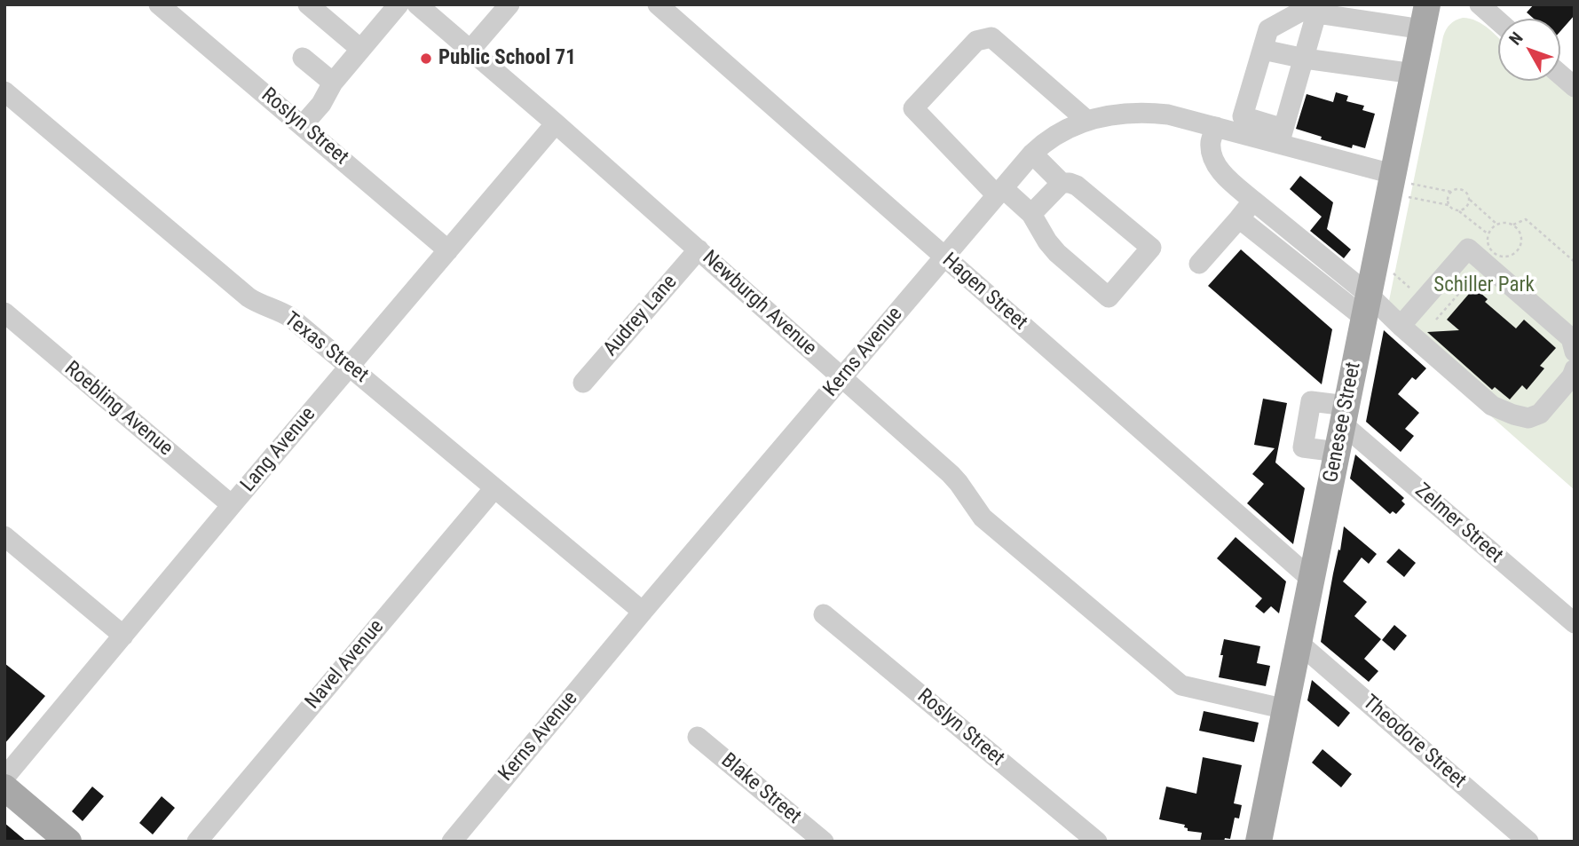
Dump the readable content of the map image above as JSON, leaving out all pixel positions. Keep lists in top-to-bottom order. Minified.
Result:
{"streets":{"main road":["Genesee Street"],"street":["Roslyn Street","Hagen Street","Newburgh Avenue","Audrey Lane","Texas Street","Kerns Avenue","Roebling Avenue","Lang Avenue","Zelmer Street","Navel Avenue","Theodore Street","Blake Street"]},"crossings":[["Roslyn Street","Lang Avenue"],["Hagen Street","Kerns Avenue"],["Hagen Street","Genesee Street"],["Newburgh Avenue","Audrey Lane"],["Newburgh Avenue","Kerns Avenue"],["Newburgh Avenue","Genesee Street"],["Newburgh Avenue","Lang Avenue"],["Texas Street","Kerns Avenue"],["Texas Street","Lang Avenue"],["Texas Street","Navel Avenue"],["Kerns Avenue","Genesee Street"],["Roebling Avenue","Lang Avenue"],["Genesee Street","Zelmer Street"],["Genesee Street","Theodore Street"]],"parks":["Schiller Park"],"places":["Public School 71"],"north":"top left"}
